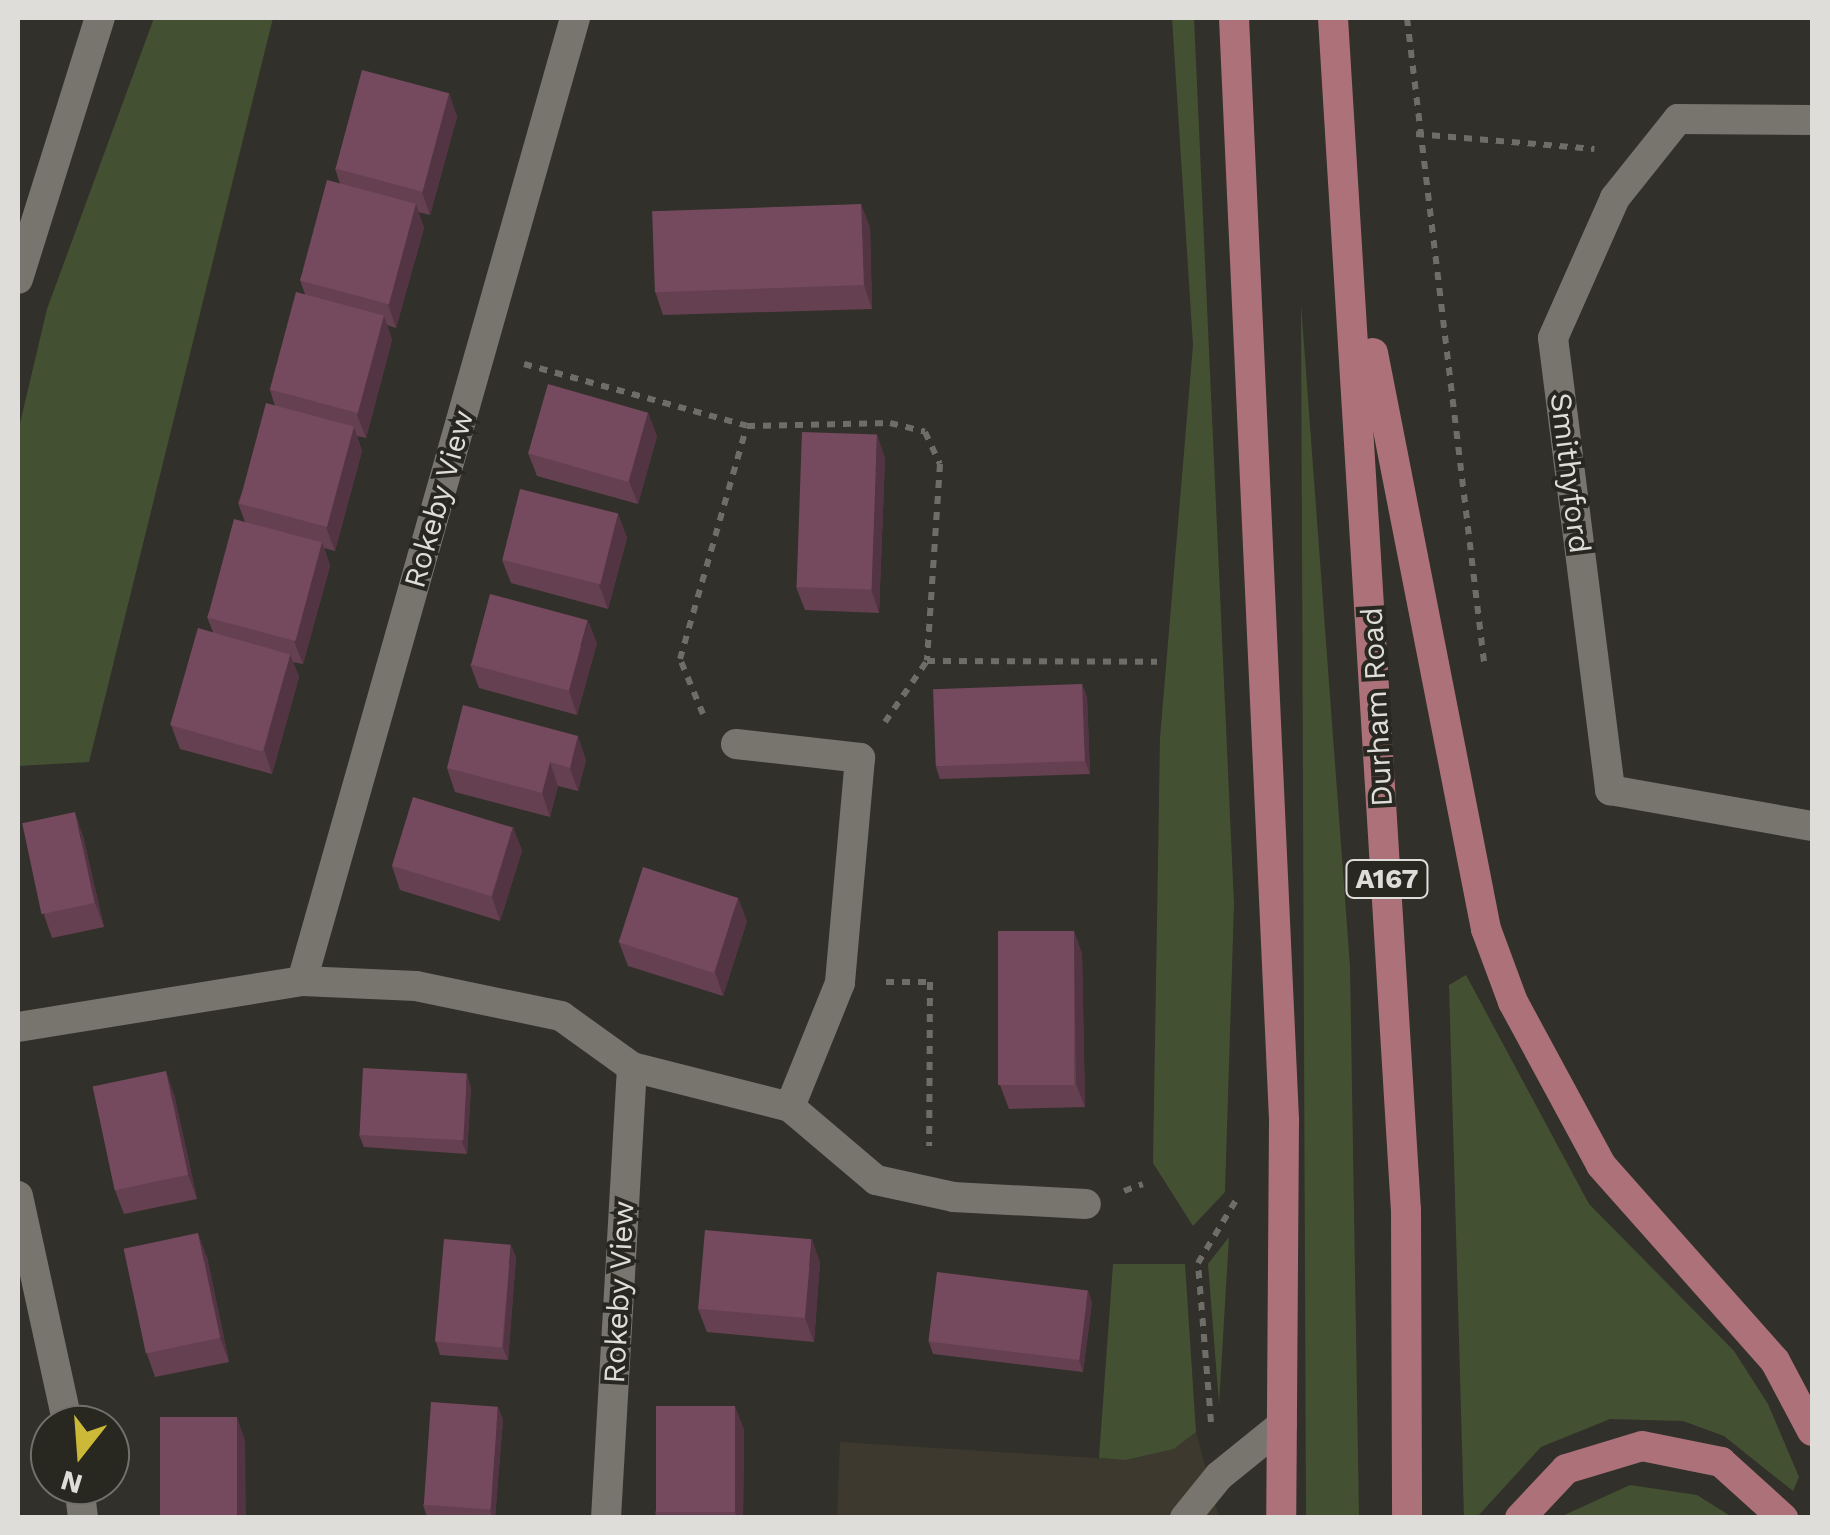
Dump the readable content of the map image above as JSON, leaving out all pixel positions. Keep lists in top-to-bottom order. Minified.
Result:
{"streets":{"main road":["Durham Road","A167"],"street":["Smithyford","Rokeby View"]},"north":"bottom"}
